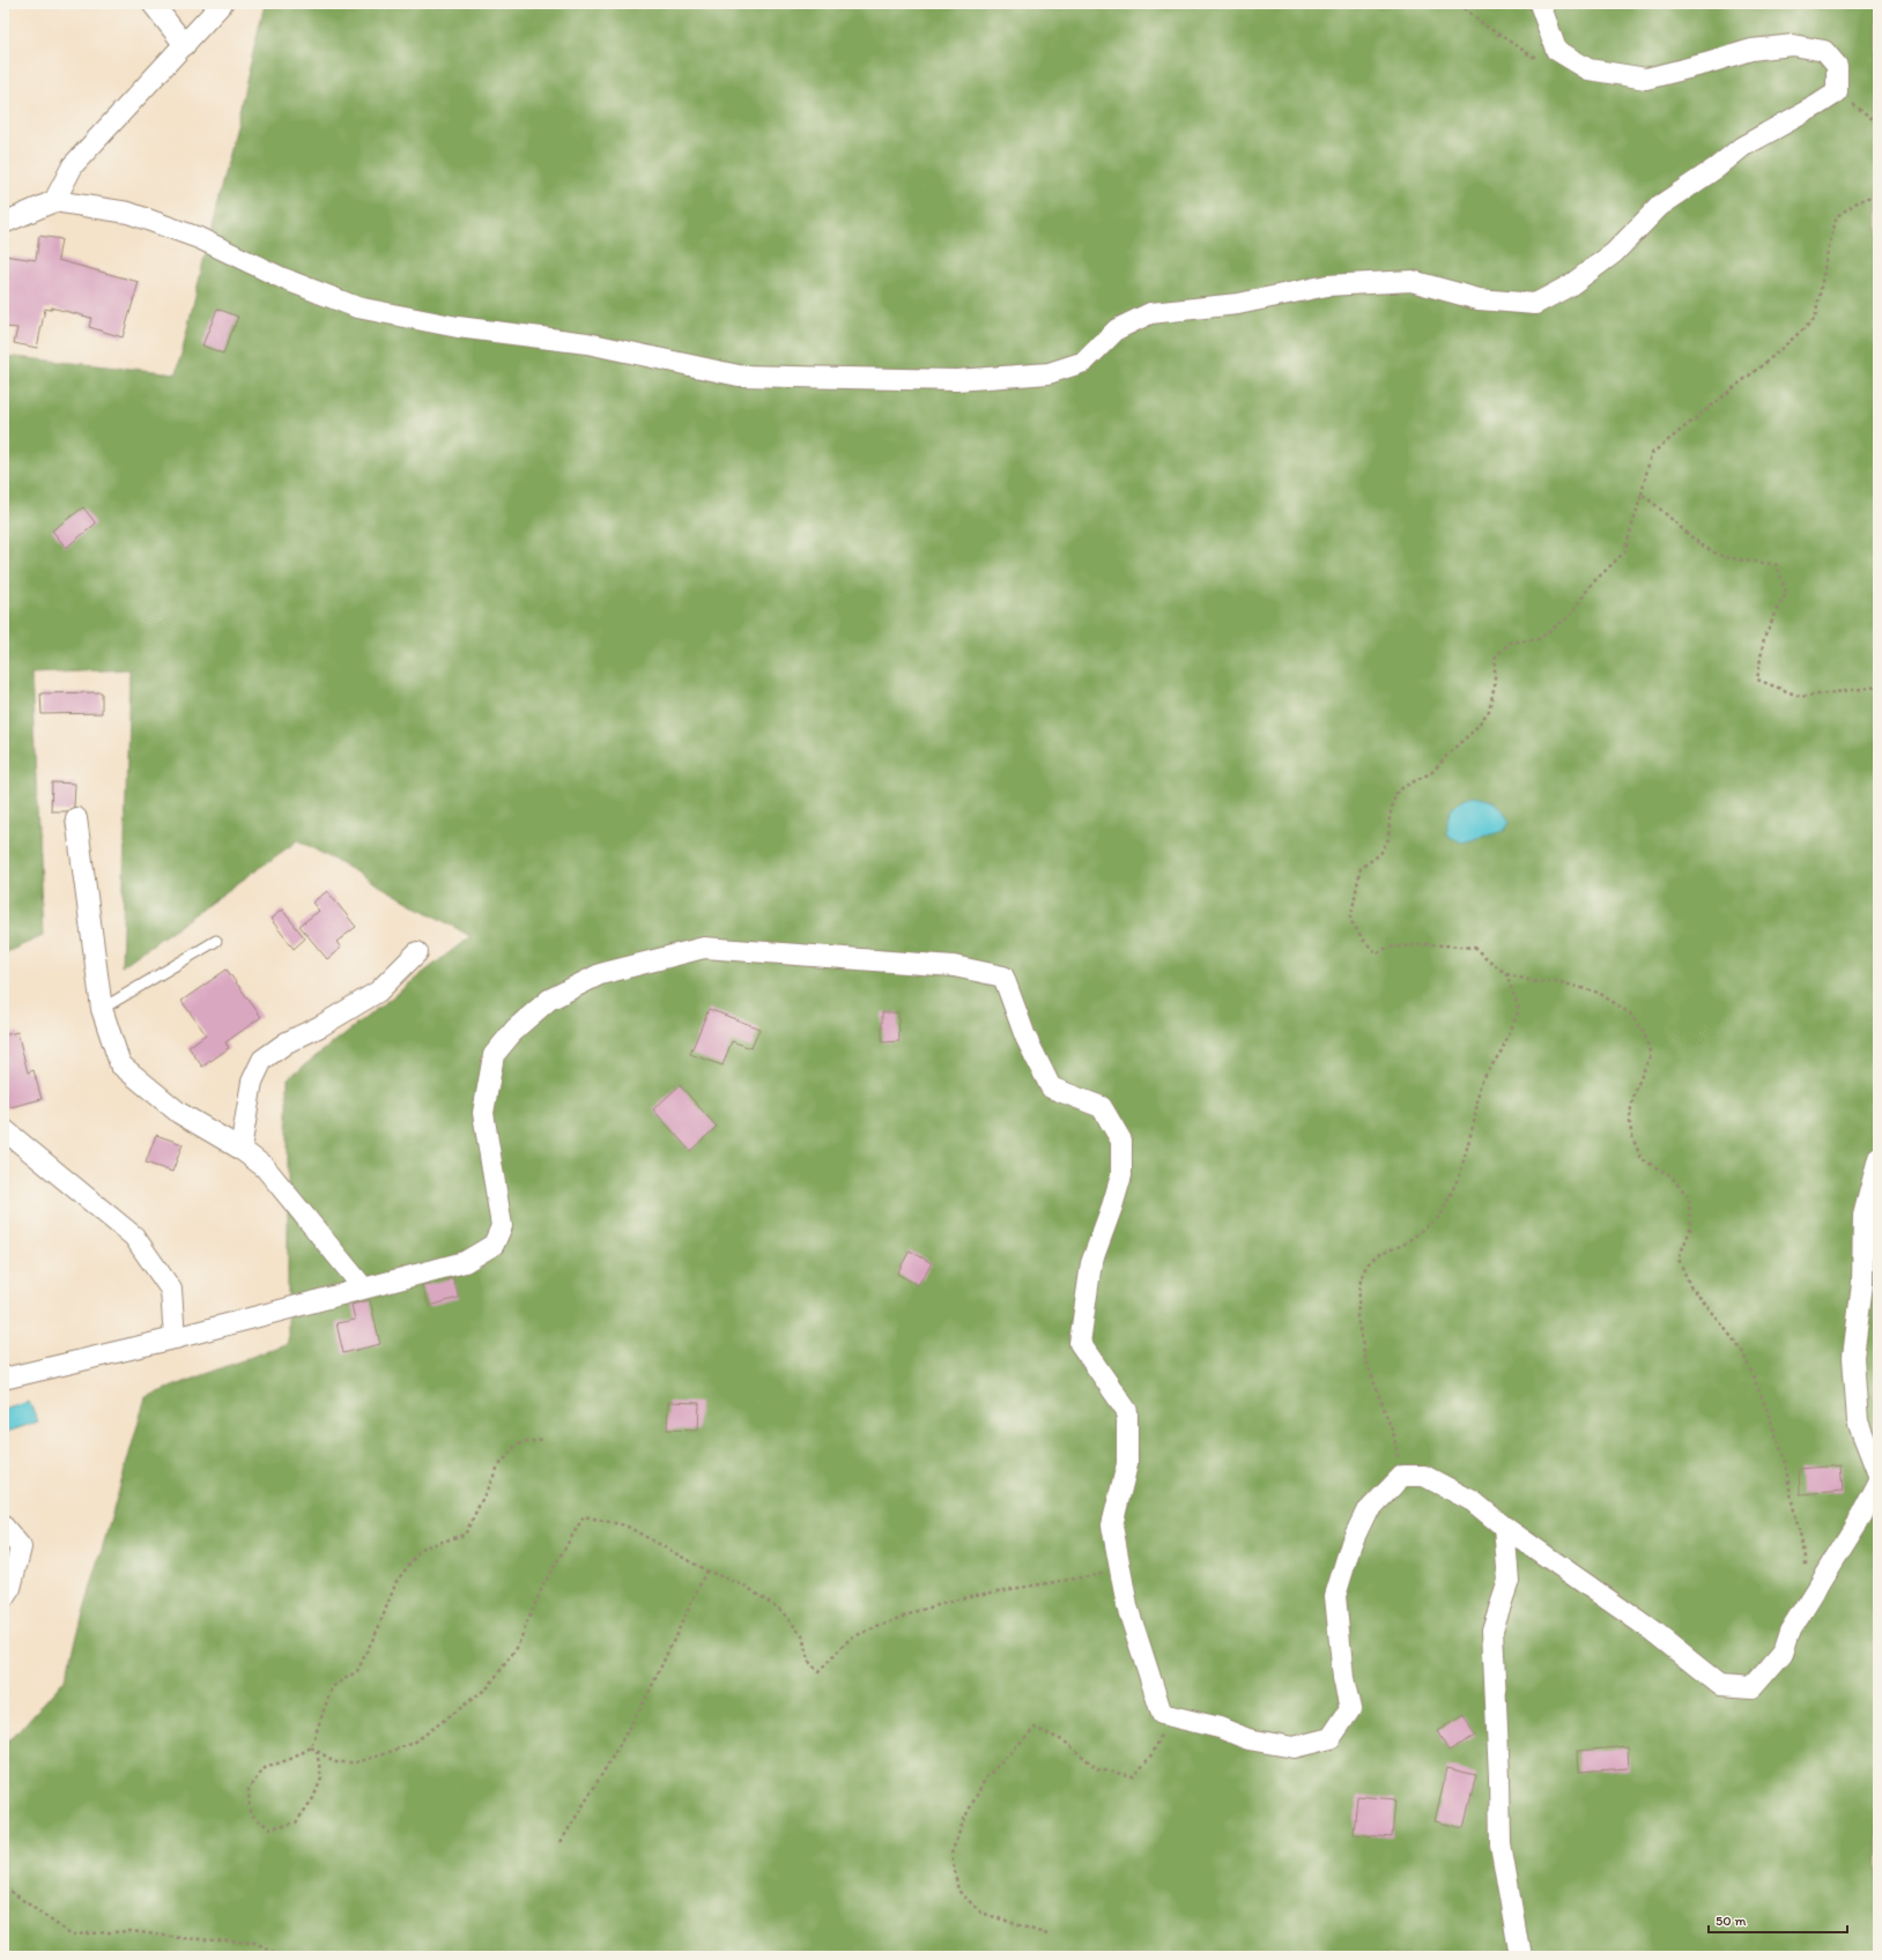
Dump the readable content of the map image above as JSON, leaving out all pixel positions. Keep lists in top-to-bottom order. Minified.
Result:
{"scale_bar":"50 m"}
